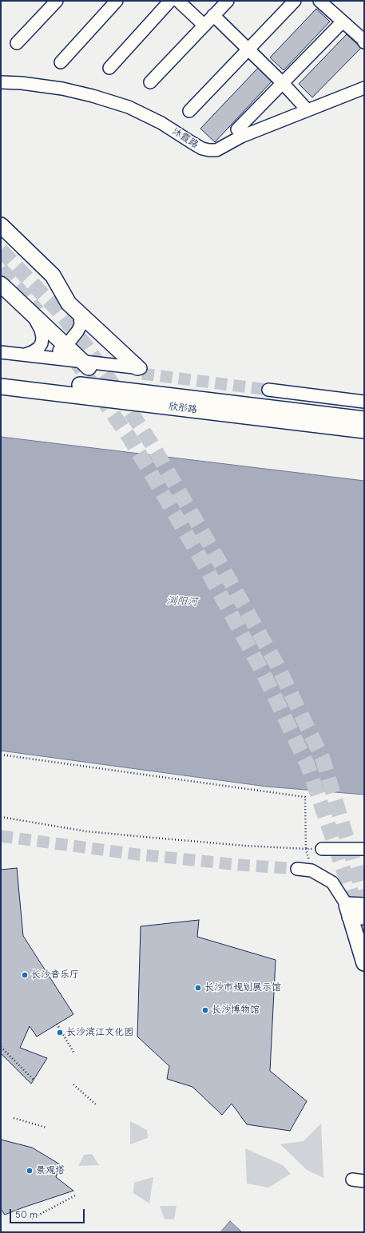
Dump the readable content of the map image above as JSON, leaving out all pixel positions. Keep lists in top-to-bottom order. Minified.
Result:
{"streets":{"main road":["欣彤路"],"street":["沐霞路"]},"water":["浏阳河"],"places":["长沙音乐厅","长沙市规划展示馆","长沙博物馆","长沙滨江文化园","景观塔"],"scale_bar":"50 m"}
